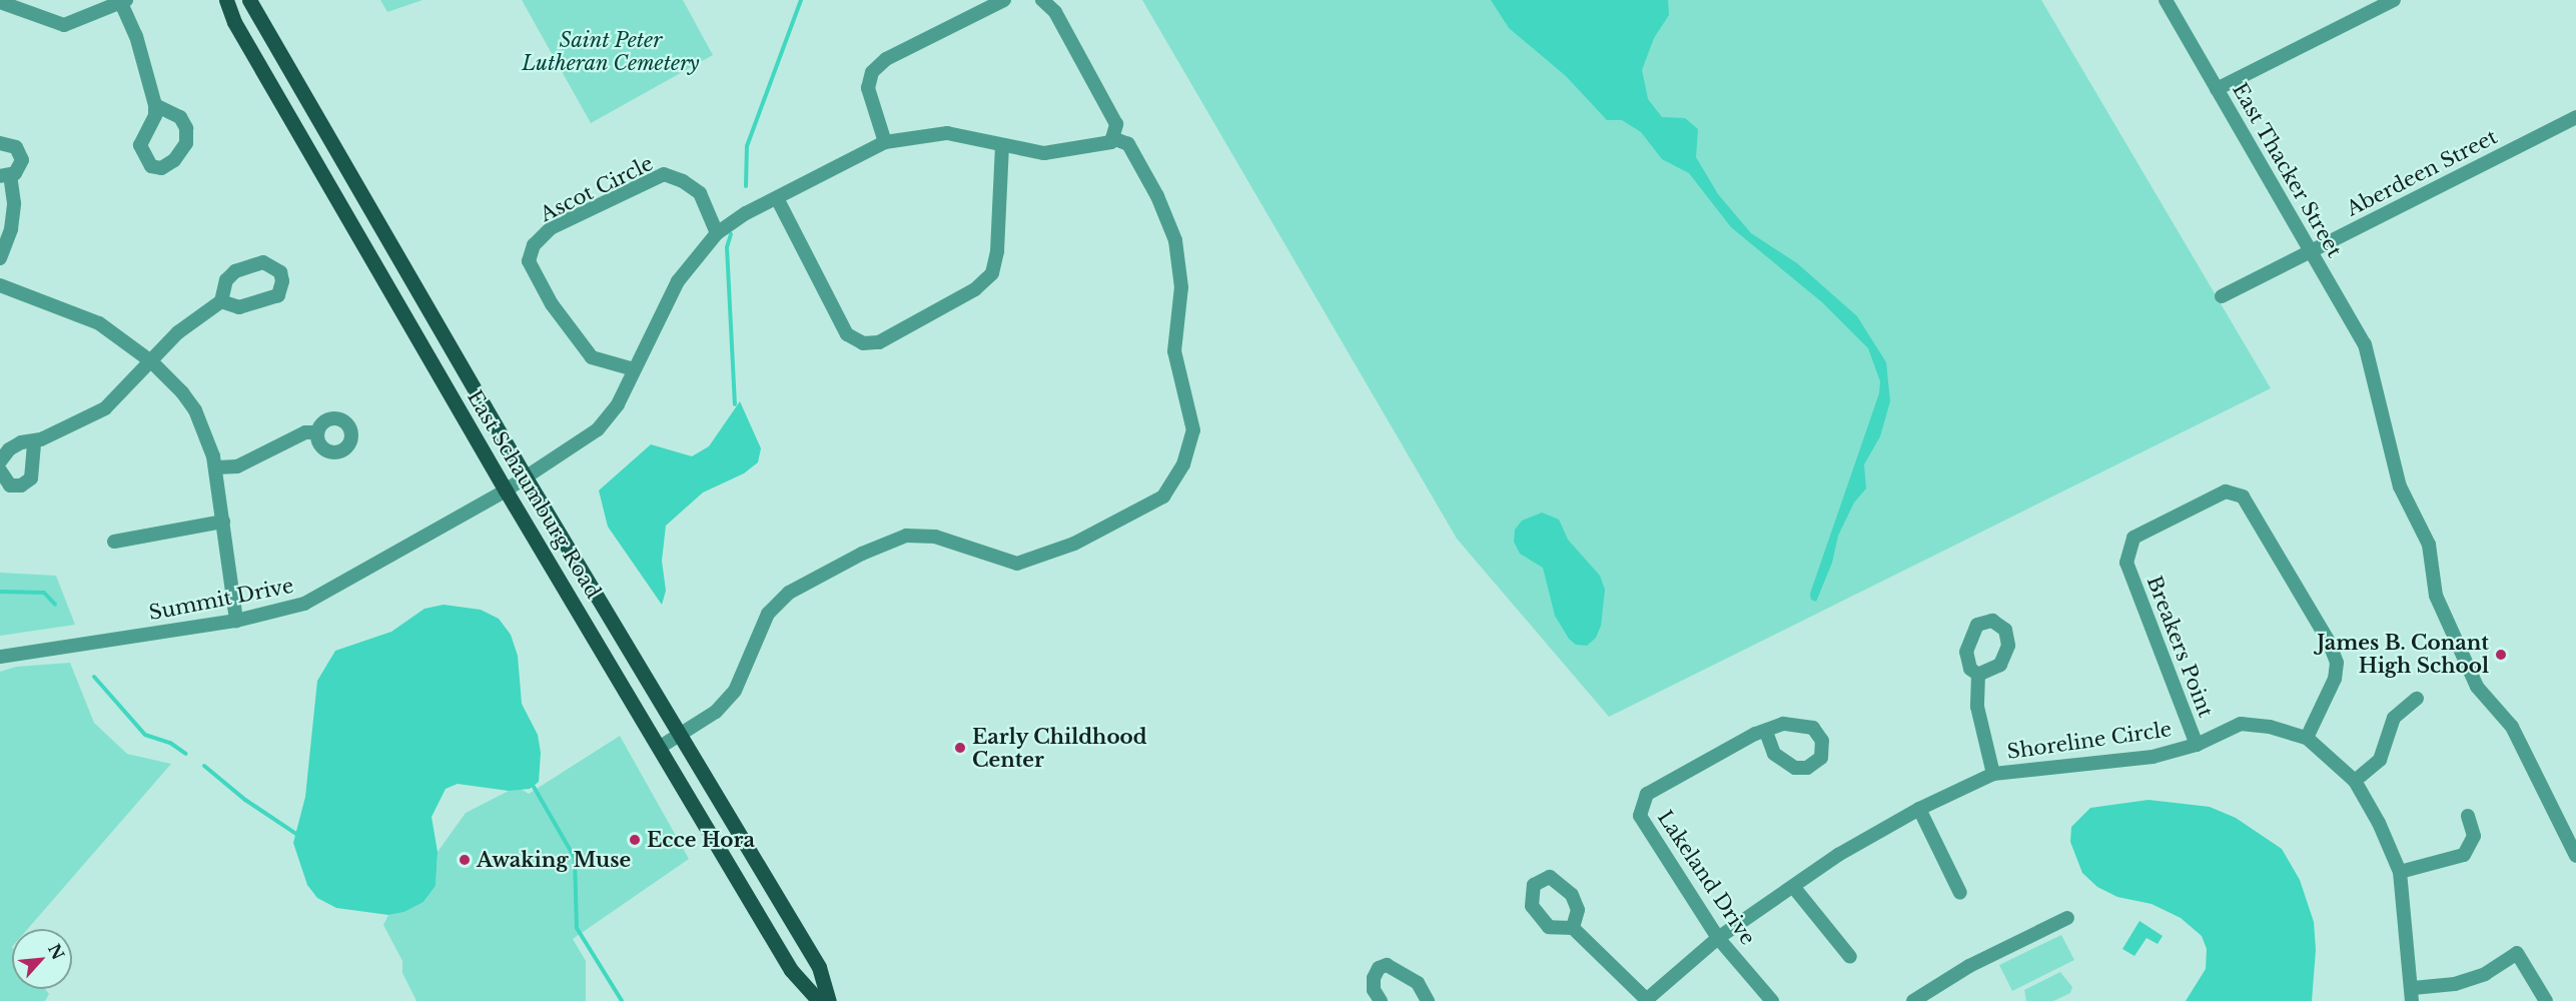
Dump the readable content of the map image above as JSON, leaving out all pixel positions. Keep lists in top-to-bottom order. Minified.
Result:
{"streets":{"main road":["East Schaumburg Road"],"street":["East Thacker Street","Aberdeen Street","Ascot Circle","Summit Drive","Breakers Point","Shoreline Circle","Lakeland Drive"]},"crossings":[["East Thacker Street","Aberdeen Street"],["Ascot Circle","Summit Drive"],["East Schaumburg Road","Summit Drive"],["Breakers Point","Shoreline Circle"],["Shoreline Circle","Lakeland Drive"]],"parks":["Saint Peter Lutheran Cemetery"],"places":["James B. Conant High School","Early Childhood Center","Ecce Hora","Awaking Muse"],"north":"top right"}
